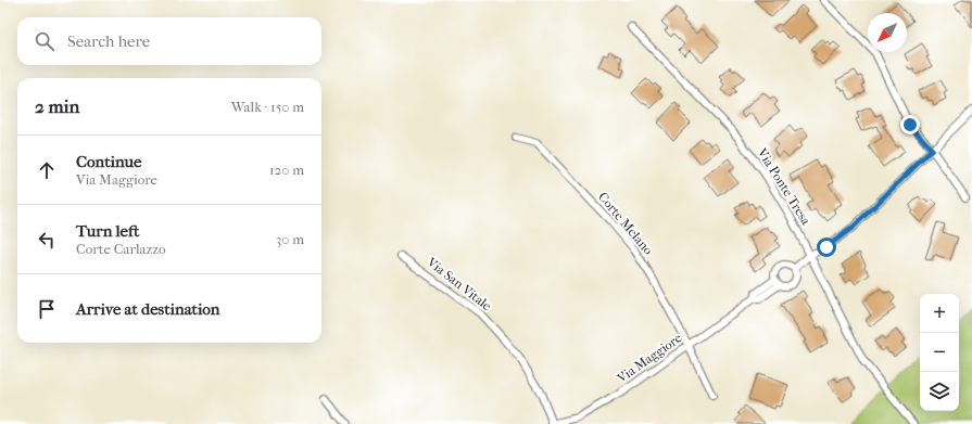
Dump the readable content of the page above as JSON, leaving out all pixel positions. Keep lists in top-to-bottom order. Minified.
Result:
{"streets":{"street":["Via Ponte Tresa","Corte Melano","Via San Vitale","Via Maggiore"]},"crossings":[["Corte Melano","Via Maggiore"],["Via San Vitale","Via Maggiore"]],"north":"bottom left","page":{"search":"Search here","heading":["2 min","Walk · 150 m"],"list":[["Continue","Via Maggiore","120 m"],["Turn left","Corte Carlazzo","30 m"],"Arrive at destination"],"map_buttons":["+","−"]}}
